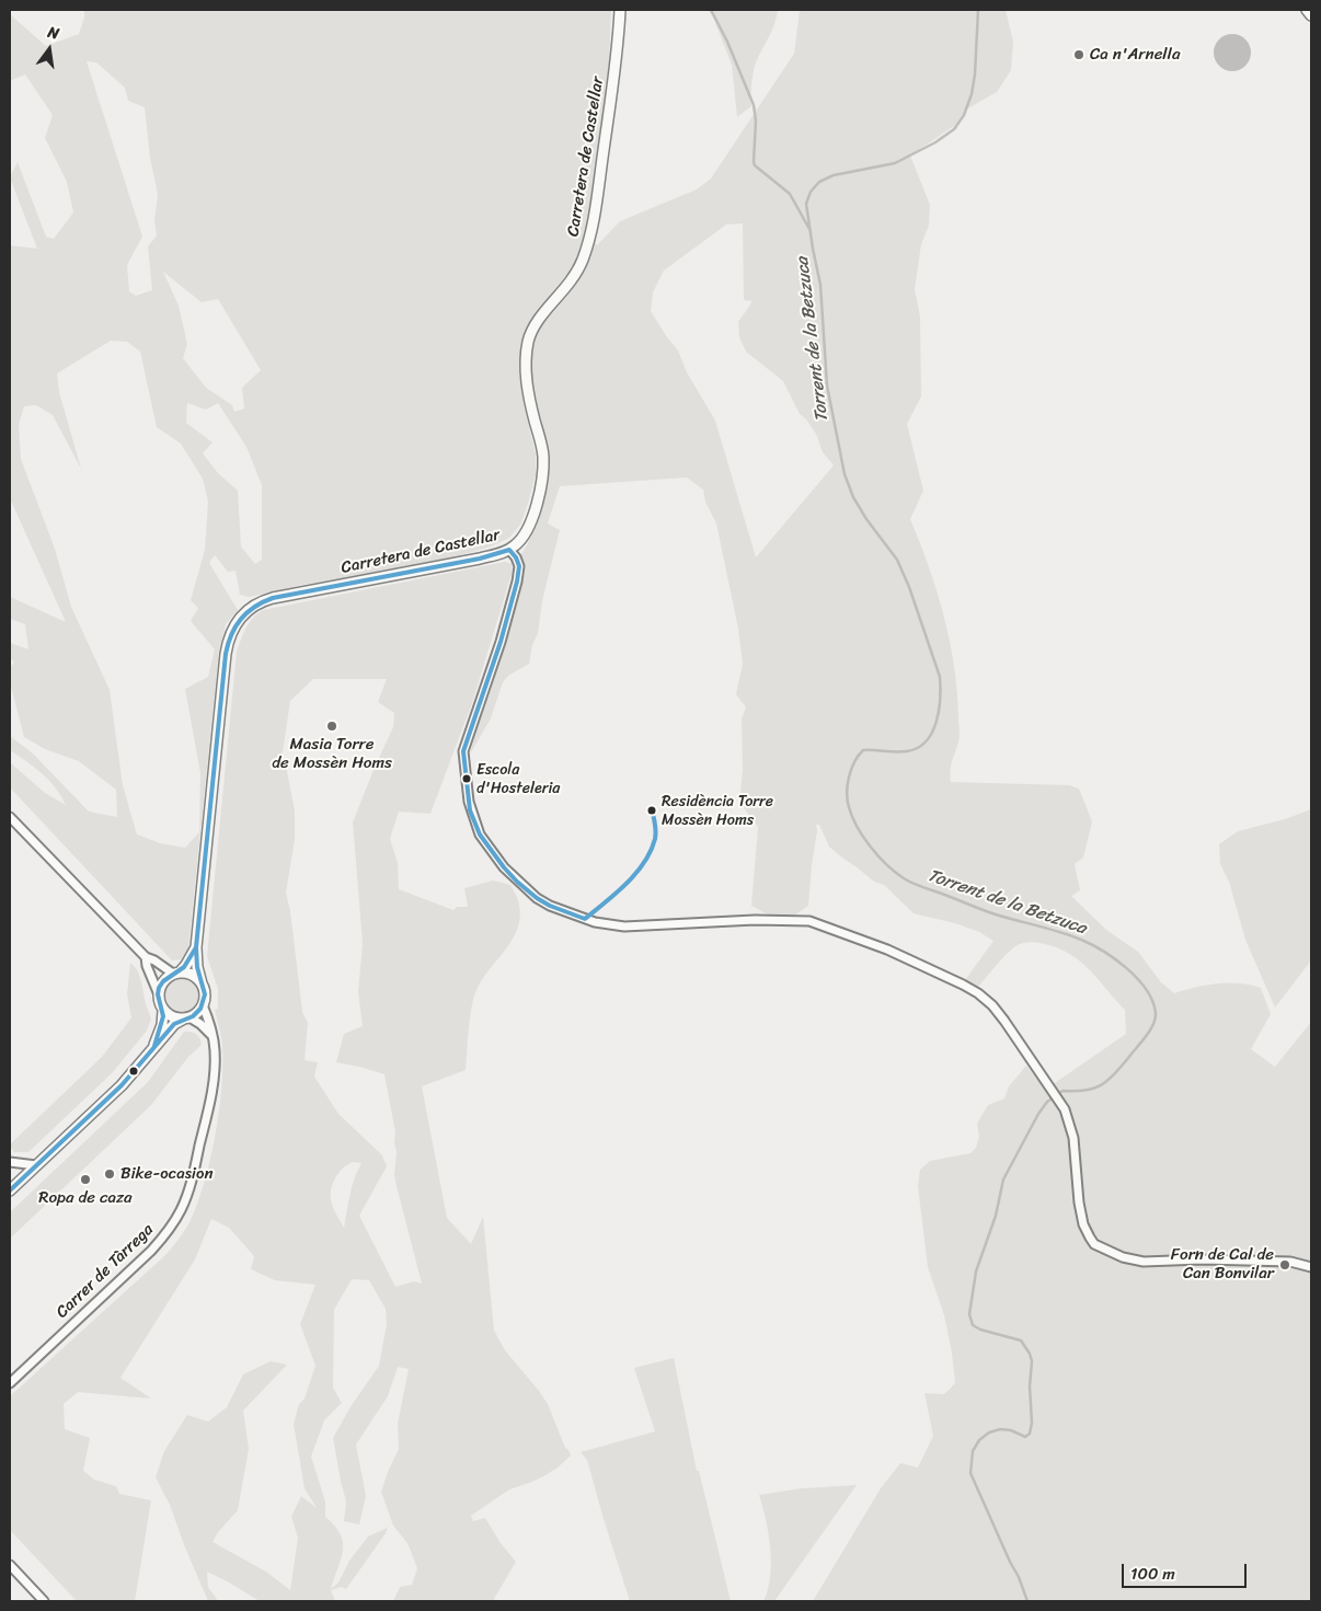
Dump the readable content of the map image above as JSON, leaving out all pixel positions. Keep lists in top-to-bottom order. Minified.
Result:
{"streets":{"street":["Carretera de Castellar","Carrer de Tàrrega"]},"crossings":[["Carretera de Castellar","Carrer de Tàrrega"]],"water":["Torrent de la Betzuca"],"places":["Ca n'Arnella","Masia Torre de Mossèn Homs","Escola d'Hosteleria","Residència Torre Mossèn Homs","Bike-ocasion","Ropa de caza","Forn de Cal de Can Bonvilar"],"scale_bar":"100 m","north":"top"}
